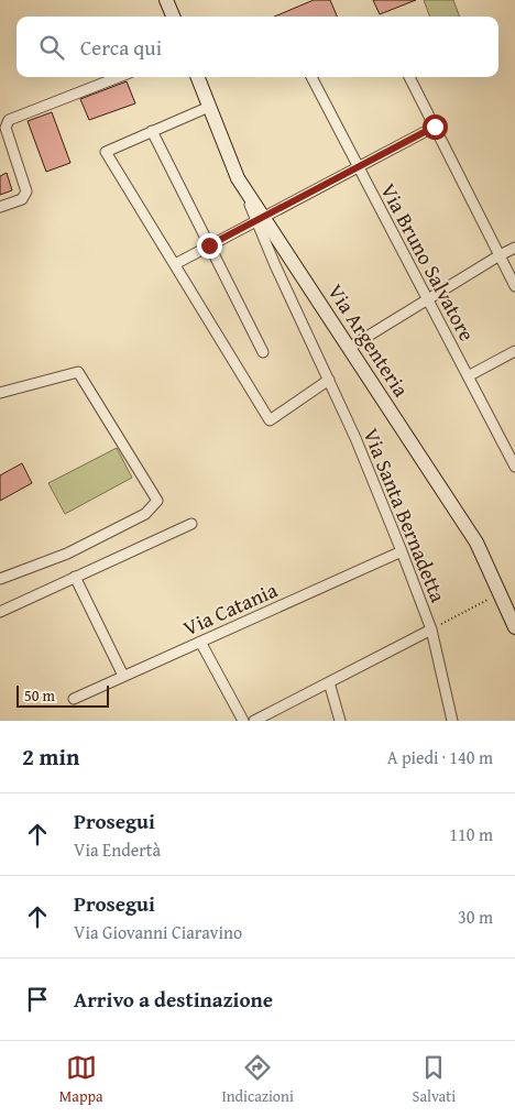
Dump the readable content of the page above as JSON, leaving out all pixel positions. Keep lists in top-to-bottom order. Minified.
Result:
{"streets":{"main road":["Via Argenteria"],"street":["Via Bruno Salvatore","Via Santa Bernadetta","Via Catania"]},"crossings":[["Via Argenteria","Via Santa Bernadetta"],["Via Santa Bernadetta","Via Catania"]],"scale_bar":"50 m","page":{"search":"Cerca qui","scale":"50 m","heading":["2 min","A piedi · 140 m"],"list":[["Prosegui","Via Endertà","110 m"],["Prosegui","Via Giovanni Ciaravino","30 m"],"Arrivo a destinazione"],"nav":["Mappa","Indicazioni","Salvati"]}}
